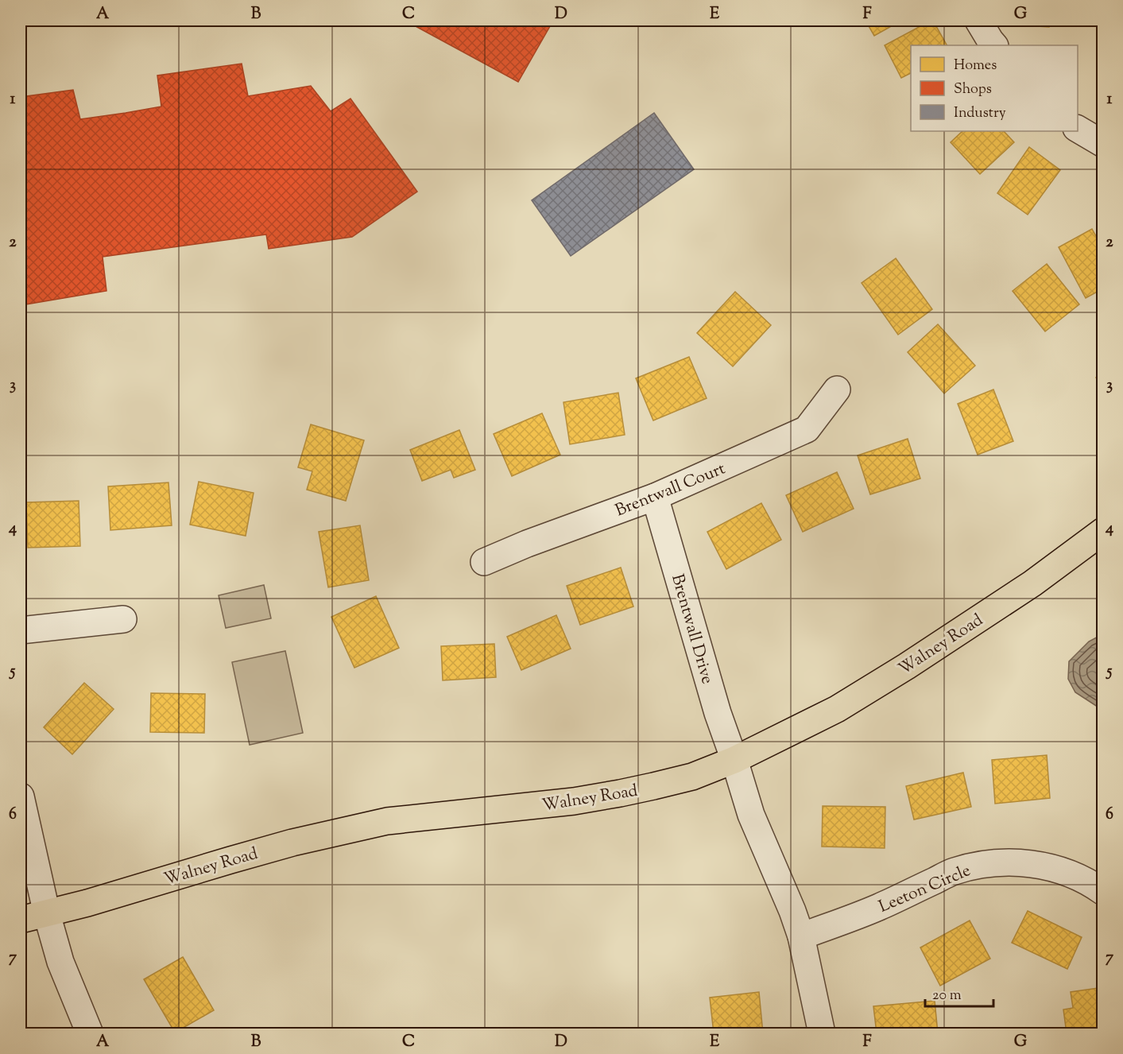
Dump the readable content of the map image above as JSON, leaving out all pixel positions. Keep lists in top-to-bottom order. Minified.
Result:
{"streets":{"main road":["Walney Road"],"street":["Brentwall Court","Brentwall Drive","Leeton Circle"]},"crossings":[["Brentwall Court","Brentwall Drive"],["Brentwall Drive","Walney Road"]],"legend":["Homes","Shops","Industry"],"scale_bar":"20 m","grid":{"columns":["A","B","C","D","E","F","G"],"rows":["1","2","3","4","5","6","7"]}}
